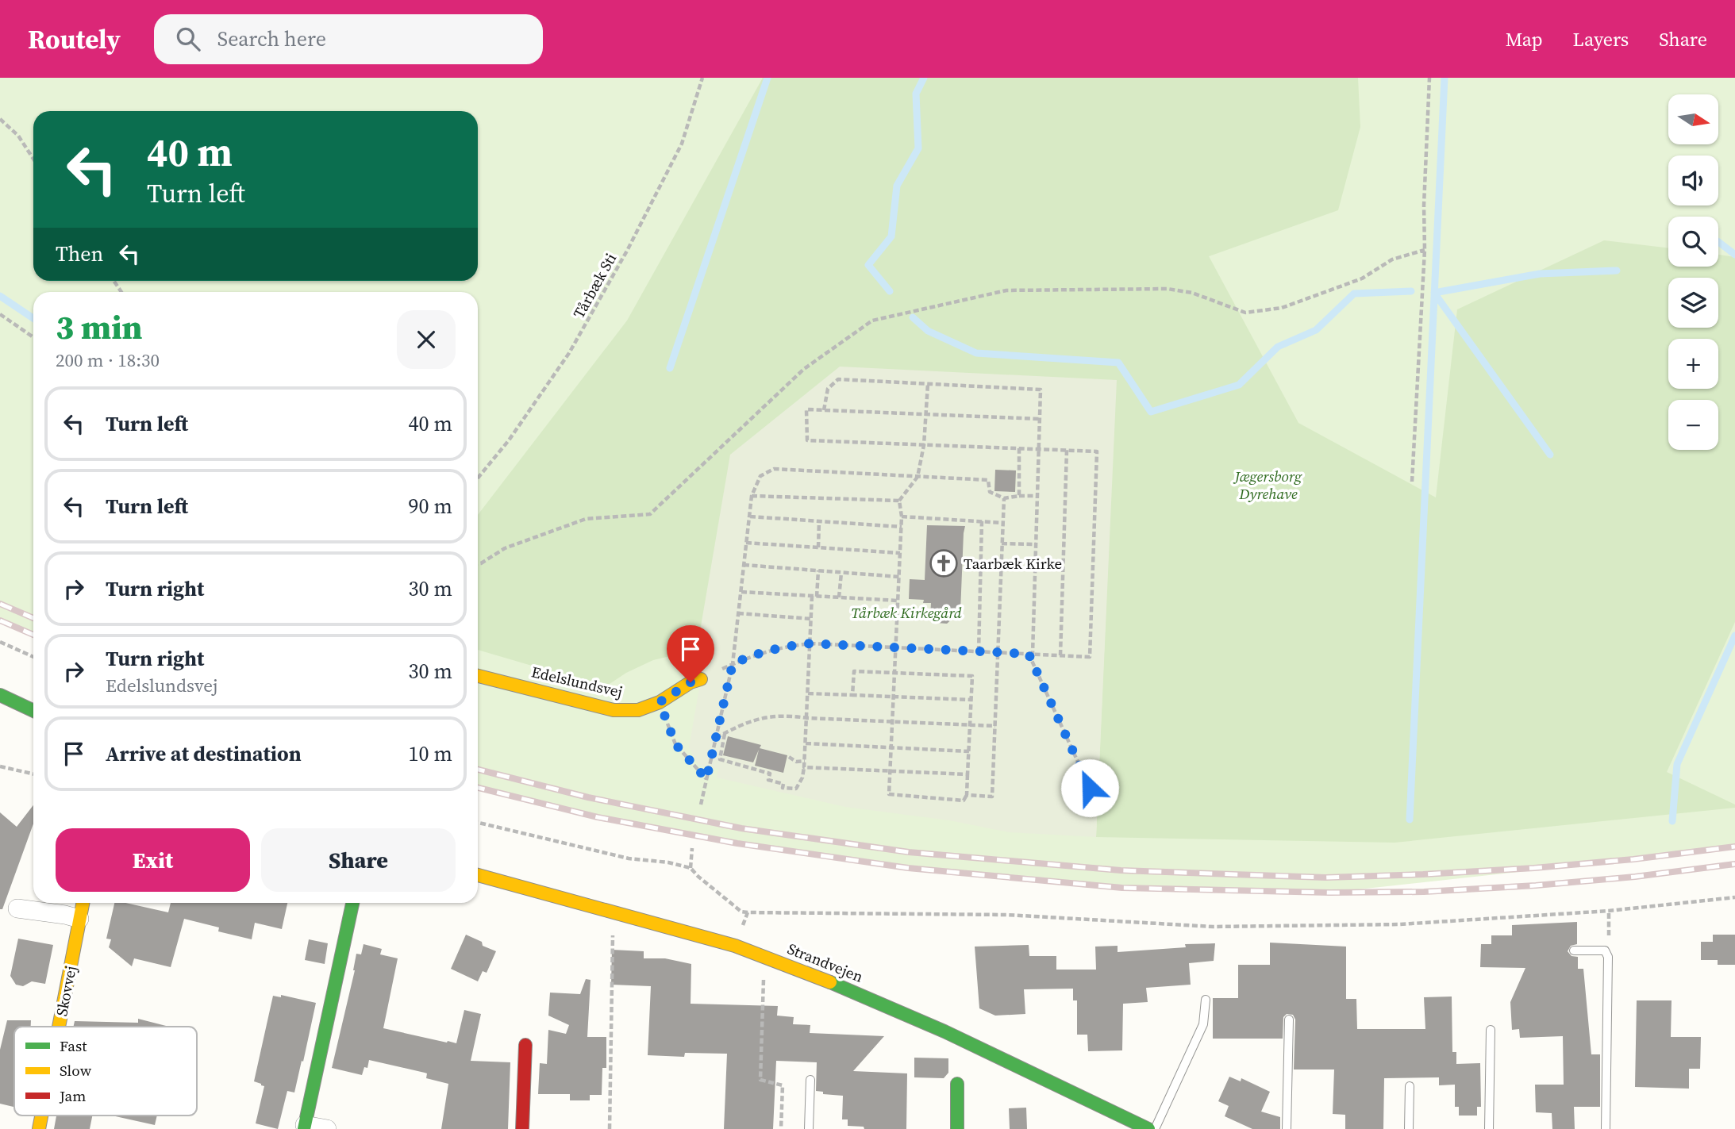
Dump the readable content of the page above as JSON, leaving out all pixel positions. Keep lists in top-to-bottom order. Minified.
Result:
{"streets":{"street":["Edelslundsvej","Strandvejen","Skovvej"],"path":["Tårbæk Sti"]},"parks":["Jægersborg Dyrehave","Tårbæk Kirkegård"],"places":{"church":["Taarbæk Kirke"]},"legend":["Fast","Slow","Jam"],"north":"right","page":{"header":"Routely","search":"Search here","nav":["Map","Layers","Share"],"map_buttons":["+","−"],"turn":["40 m","Turn left"],"then":"Then","heading":["3 min","200 m · 18:30"],"list":[{"name":"Turn left","value":"40 m"},{"name":"Turn left","value":"90 m"},{"name":"Turn right","value":"30 m"},{"name":"Turn right","note":"Edelslundsvej","value":"30 m"},{"name":"Arrive at destination","value":"10 m"}],"buttons":["Exit","Share"]}}
